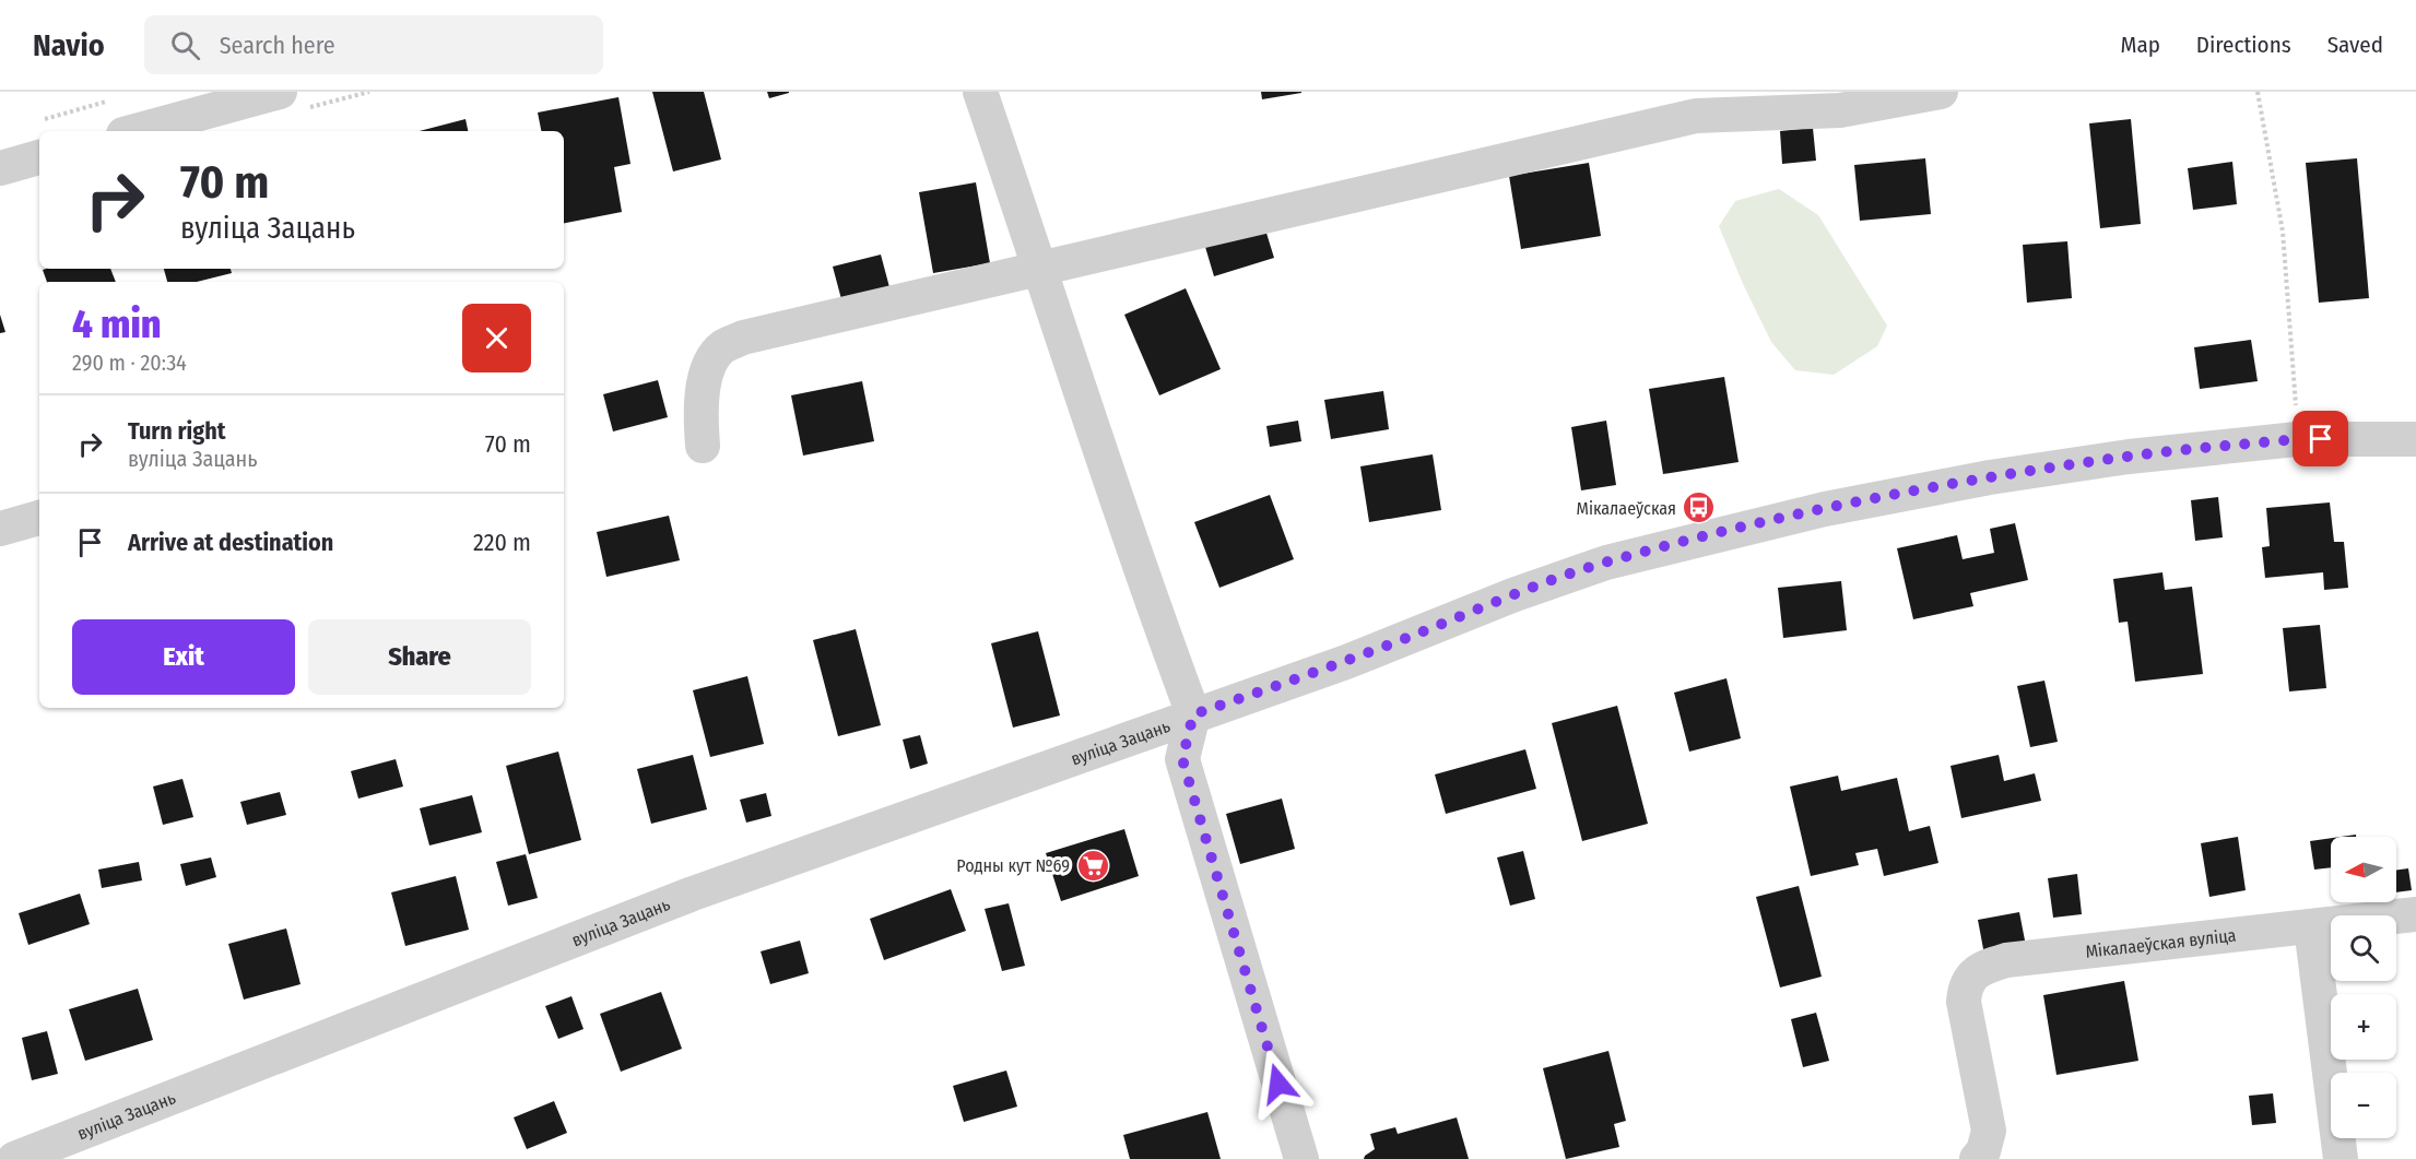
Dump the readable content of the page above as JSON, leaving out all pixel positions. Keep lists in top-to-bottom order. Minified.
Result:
{"streets":{"street":["вуліца Зацань","Мікалаеўская вуліца"]},"places":{"bus stop":["Мікалаеўская"],"supermarket":["Родны кут №69"]},"north":"left","page":{"header":"Navio","search":"Search here","nav":["Map","Directions","Saved"],"turn":["70 m","вуліца Зацань"],"heading":["4 min","290 m · 20:34"],"list":[{"name":"Turn right","note":"вуліца Зацань","value":"70 m"},{"name":"Arrive at destination","value":"220 m"}],"buttons":["Exit","Share"],"map_buttons":["+","−"]}}
